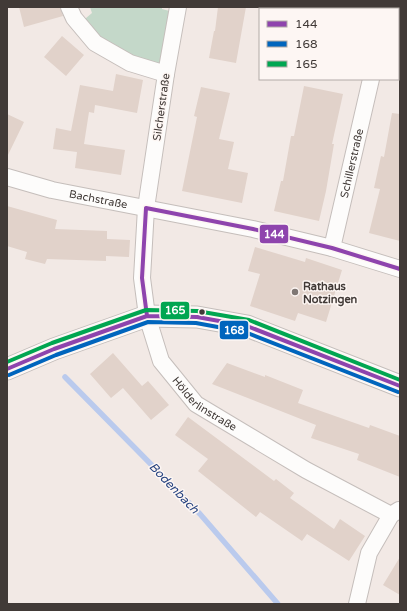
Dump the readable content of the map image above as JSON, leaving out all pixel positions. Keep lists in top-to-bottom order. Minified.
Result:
{"streets":{"street":["Silcherstraße","Schillerstraße","Bachstraße","Hölderlinstraße"]},"crossings":[["Silcherstraße","Bachstraße"],["Silcherstraße","Hölderlinstraße"],["Schillerstraße","Bachstraße"],["Bachstraße","Hölderlinstraße"]],"water":["Bodenbach"],"places":["Rathaus Notzingen"],"lines":["transit line 144","transit line 165","transit line 168"],"legend":["144","168","165"]}
